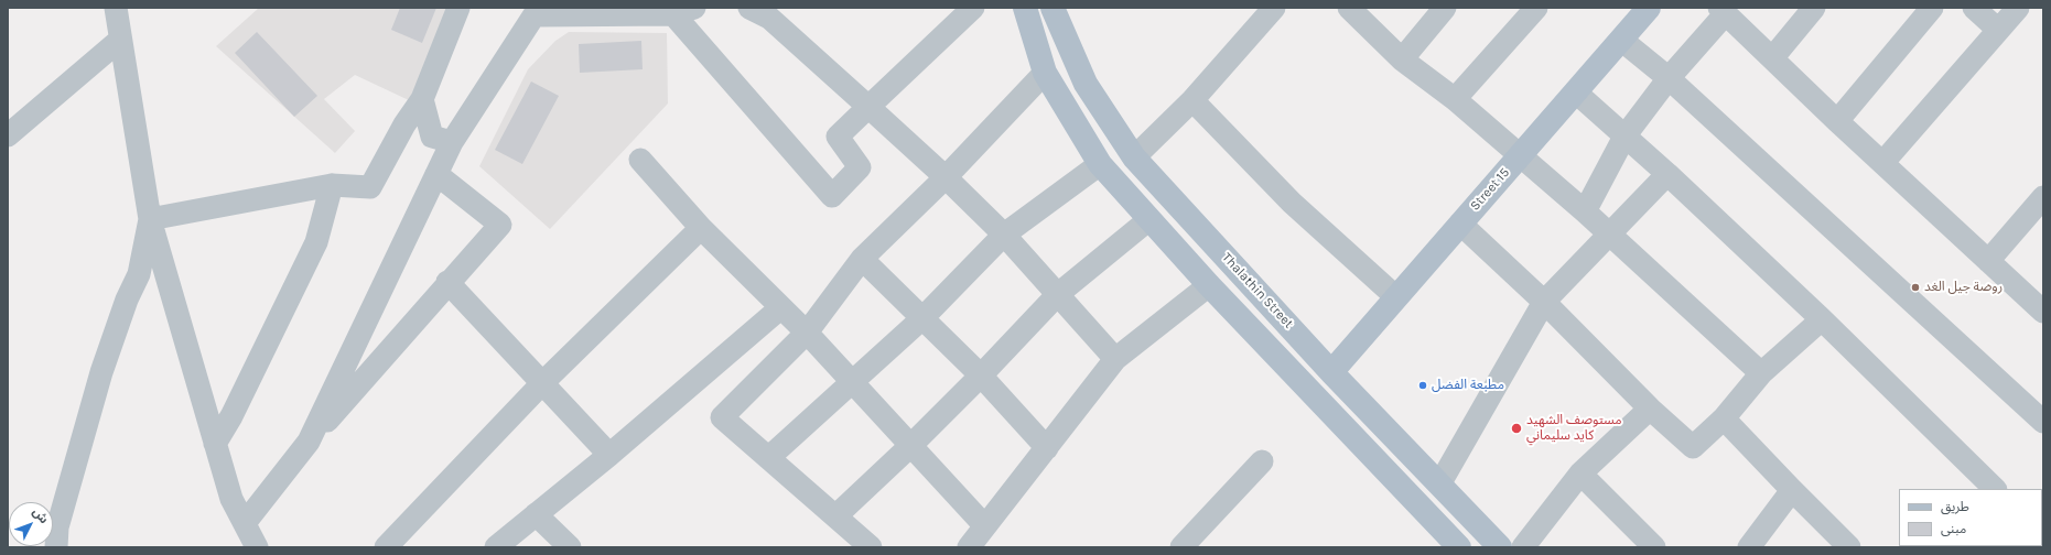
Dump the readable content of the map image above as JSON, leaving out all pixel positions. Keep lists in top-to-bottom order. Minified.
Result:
{"streets":{"main road":["Street 15","Thalathin Street"]},"crossings":[["Street 15","Thalathin Street"]],"places":["روضة جيل الغد","مطبعة الفضل","مستوصف الشهيد كايد سليماني"],"legend":["طريق","مبنى"],"north":"top right"}
